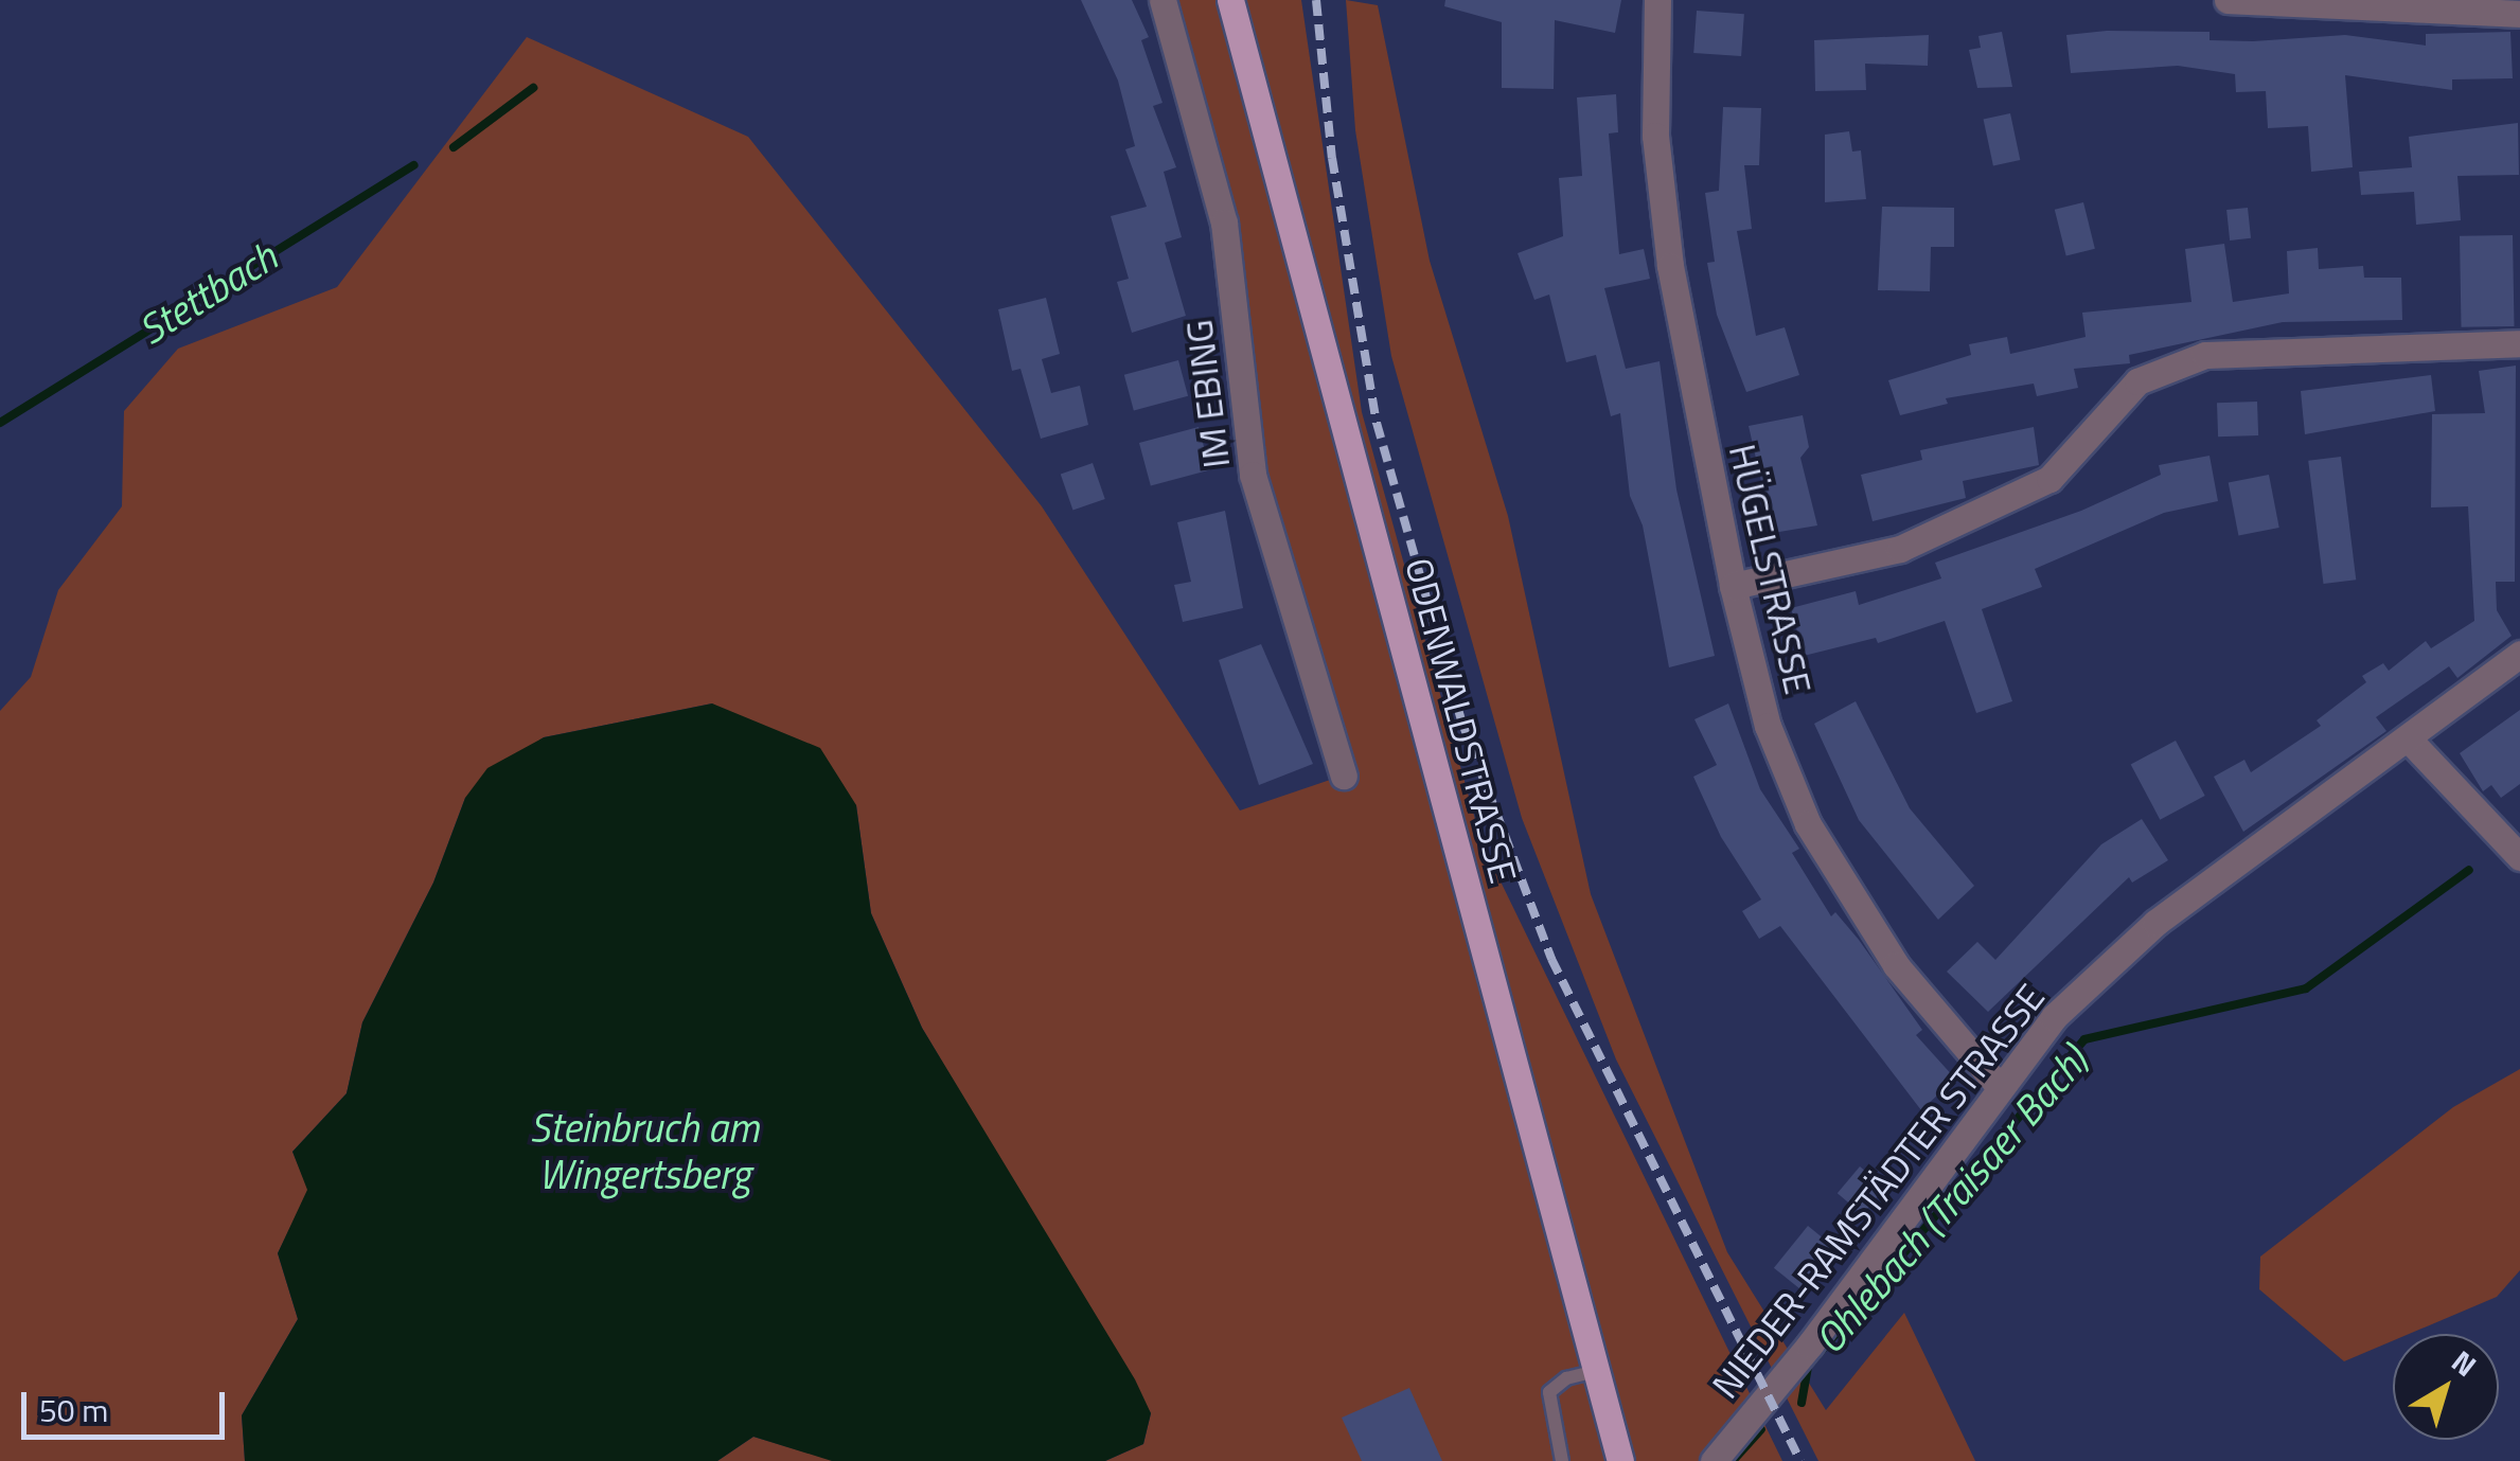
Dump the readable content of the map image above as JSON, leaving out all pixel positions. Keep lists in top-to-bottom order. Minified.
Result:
{"streets":{"main road":["ODENWALDSTRASSE"],"street":["IM EBING","HÜGELSTRASSE","NIEDER-RAMSTÄDTER STRASSE"]},"crossings":[["HÜGELSTRASSE","NIEDER-RAMSTÄDTER STRASSE"]],"water":["Stettbach","Steinbruch am Wingertsberg","Ohlebach (Traisaer Bach)"],"scale_bar":"50 m","north":"top right"}
